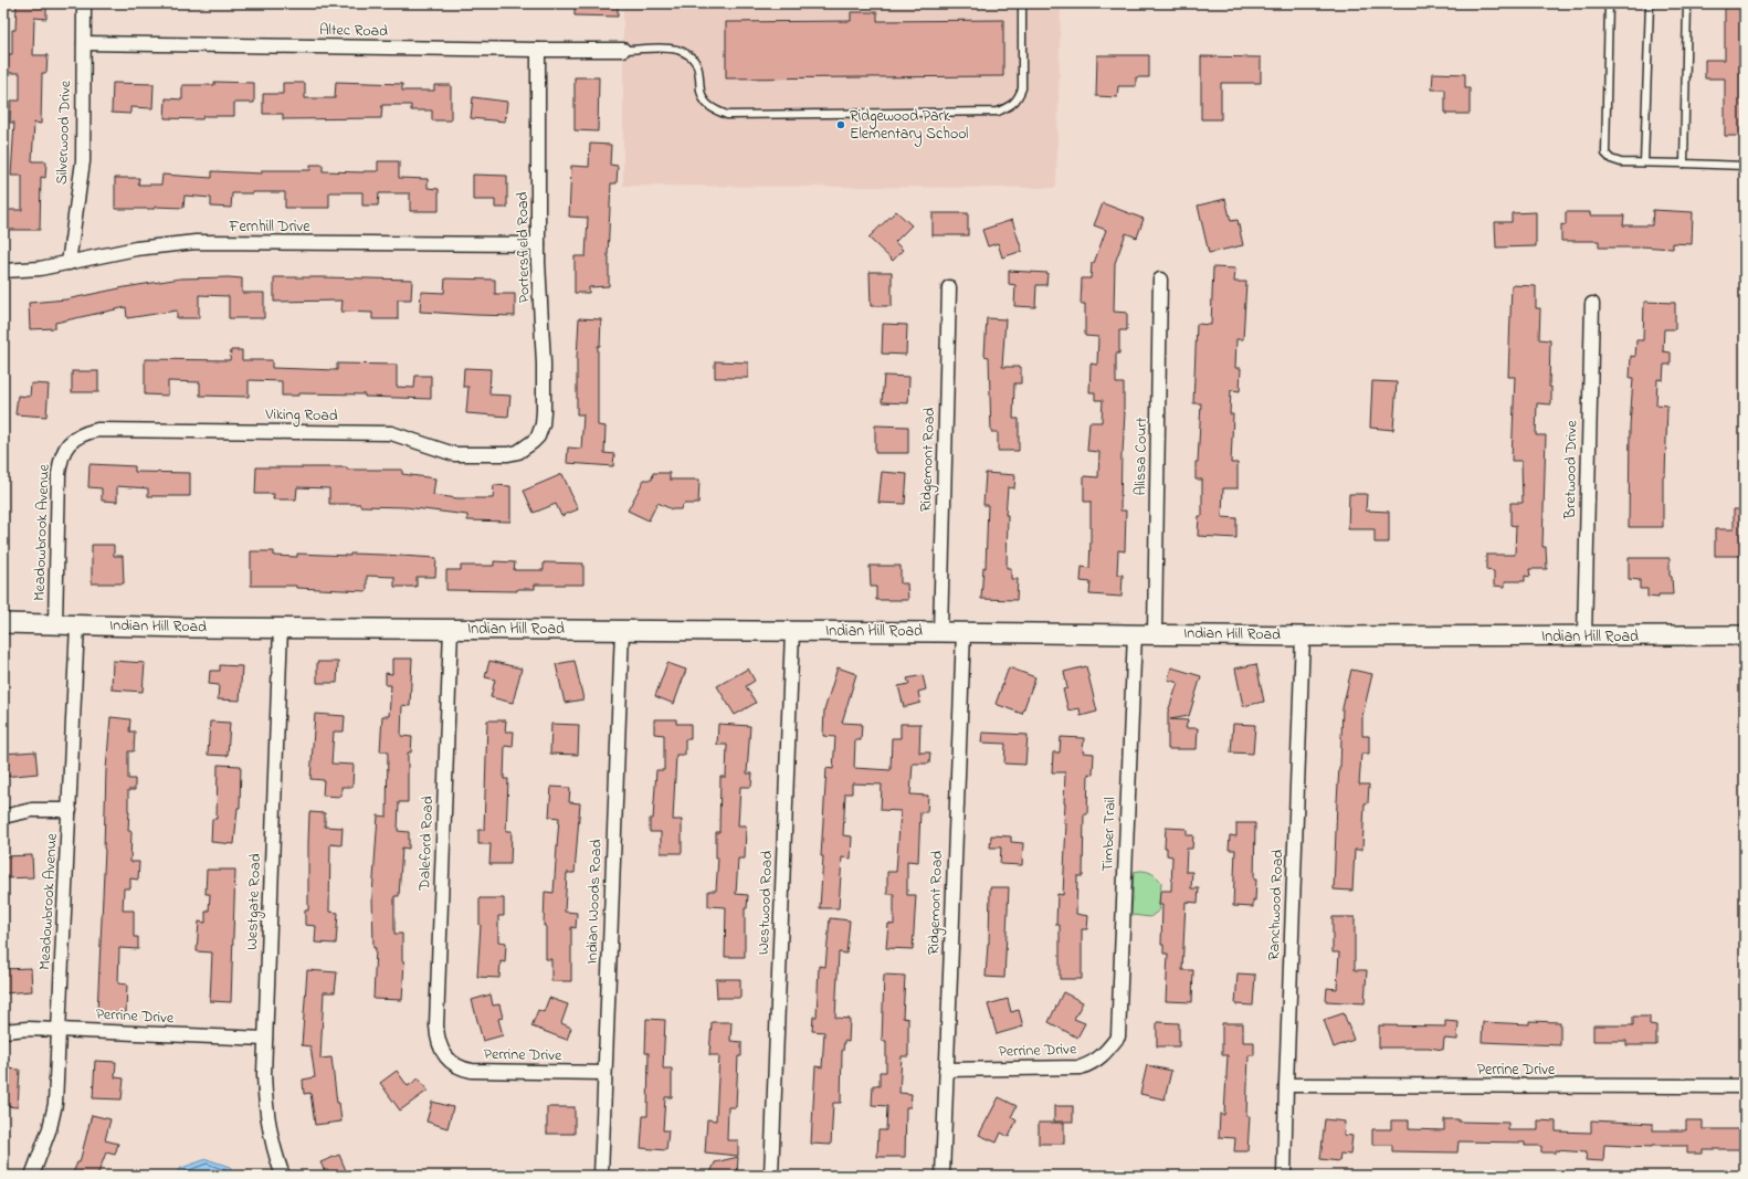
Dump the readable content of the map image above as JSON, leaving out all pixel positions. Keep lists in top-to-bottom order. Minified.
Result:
{"streets":{"street":["Altec Road","Silverwood Drive","Fernhill Drive","Portersfield Road","Viking Road","Alissa Court","Ridgemont Road","Bretwood Drive","Meadowbrook Avenue","Indian Hill Road","Timber Trail","Daleford Road","Westgate Road","Indian Woods Road","Westwood Road","Ranchwood Road","Perrine Drive"]},"crossings":[["Altec Road","Silverwood Drive"],["Altec Road","Portersfield Road"],["Silverwood Drive","Fernhill Drive"],["Fernhill Drive","Portersfield Road"],["Portersfield Road","Viking Road"],["Viking Road","Meadowbrook Avenue"],["Alissa Court","Indian Hill Road"],["Ridgemont Road","Indian Hill Road"],["Ridgemont Road","Perrine Drive"],["Bretwood Drive","Indian Hill Road"],["Meadowbrook Avenue","Indian Hill Road"],["Meadowbrook Avenue","Perrine Drive"],["Indian Hill Road","Timber Trail"],["Indian Hill Road","Daleford Road"],["Indian Hill Road","Westgate Road"],["Indian Hill Road","Indian Woods Road"],["Indian Hill Road","Westwood Road"],["Indian Hill Road","Ranchwood Road"],["Timber Trail","Perrine Drive"],["Daleford Road","Perrine Drive"],["Westgate Road","Perrine Drive"],["Indian Woods Road","Perrine Drive"],["Ranchwood Road","Perrine Drive"]],"places":["Ridgewood Park Elementary School"]}
